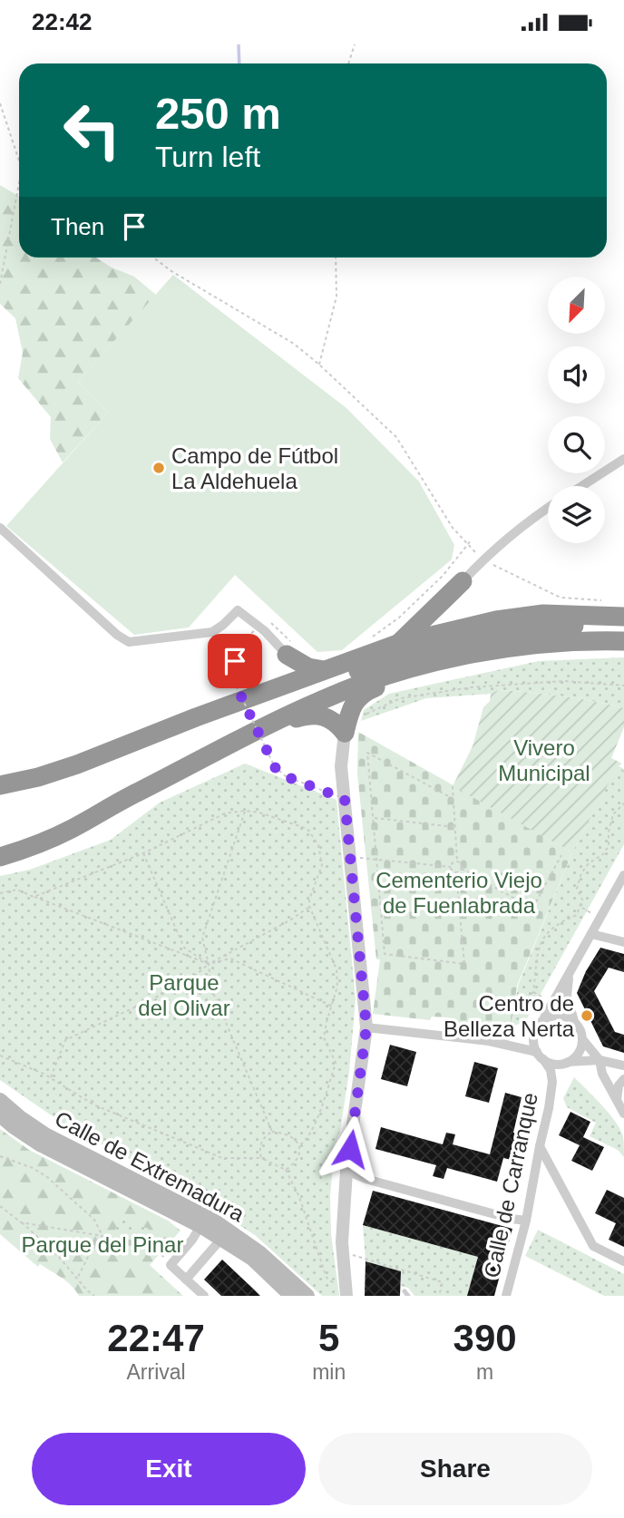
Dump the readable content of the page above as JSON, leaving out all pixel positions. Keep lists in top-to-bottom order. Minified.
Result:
{"streets":{"main road":["Calle de Extremadura"],"street":["Calle de Carranque"]},"parks":["Vivero Municipal","Cementerio Viejo de Fuenlabrada","Parque del Olivar","Parque del Pinar"],"places":["Campo de Fútbol La Aldehuela","Centro de Belleza Nerta"],"north":"bottom left","page":{"status":"22:42","turn":["250 m","Turn left"],"then":"Then","eta":["22:47","Arrival","5","min","390","m"],"buttons":["Exit","Share"]}}
